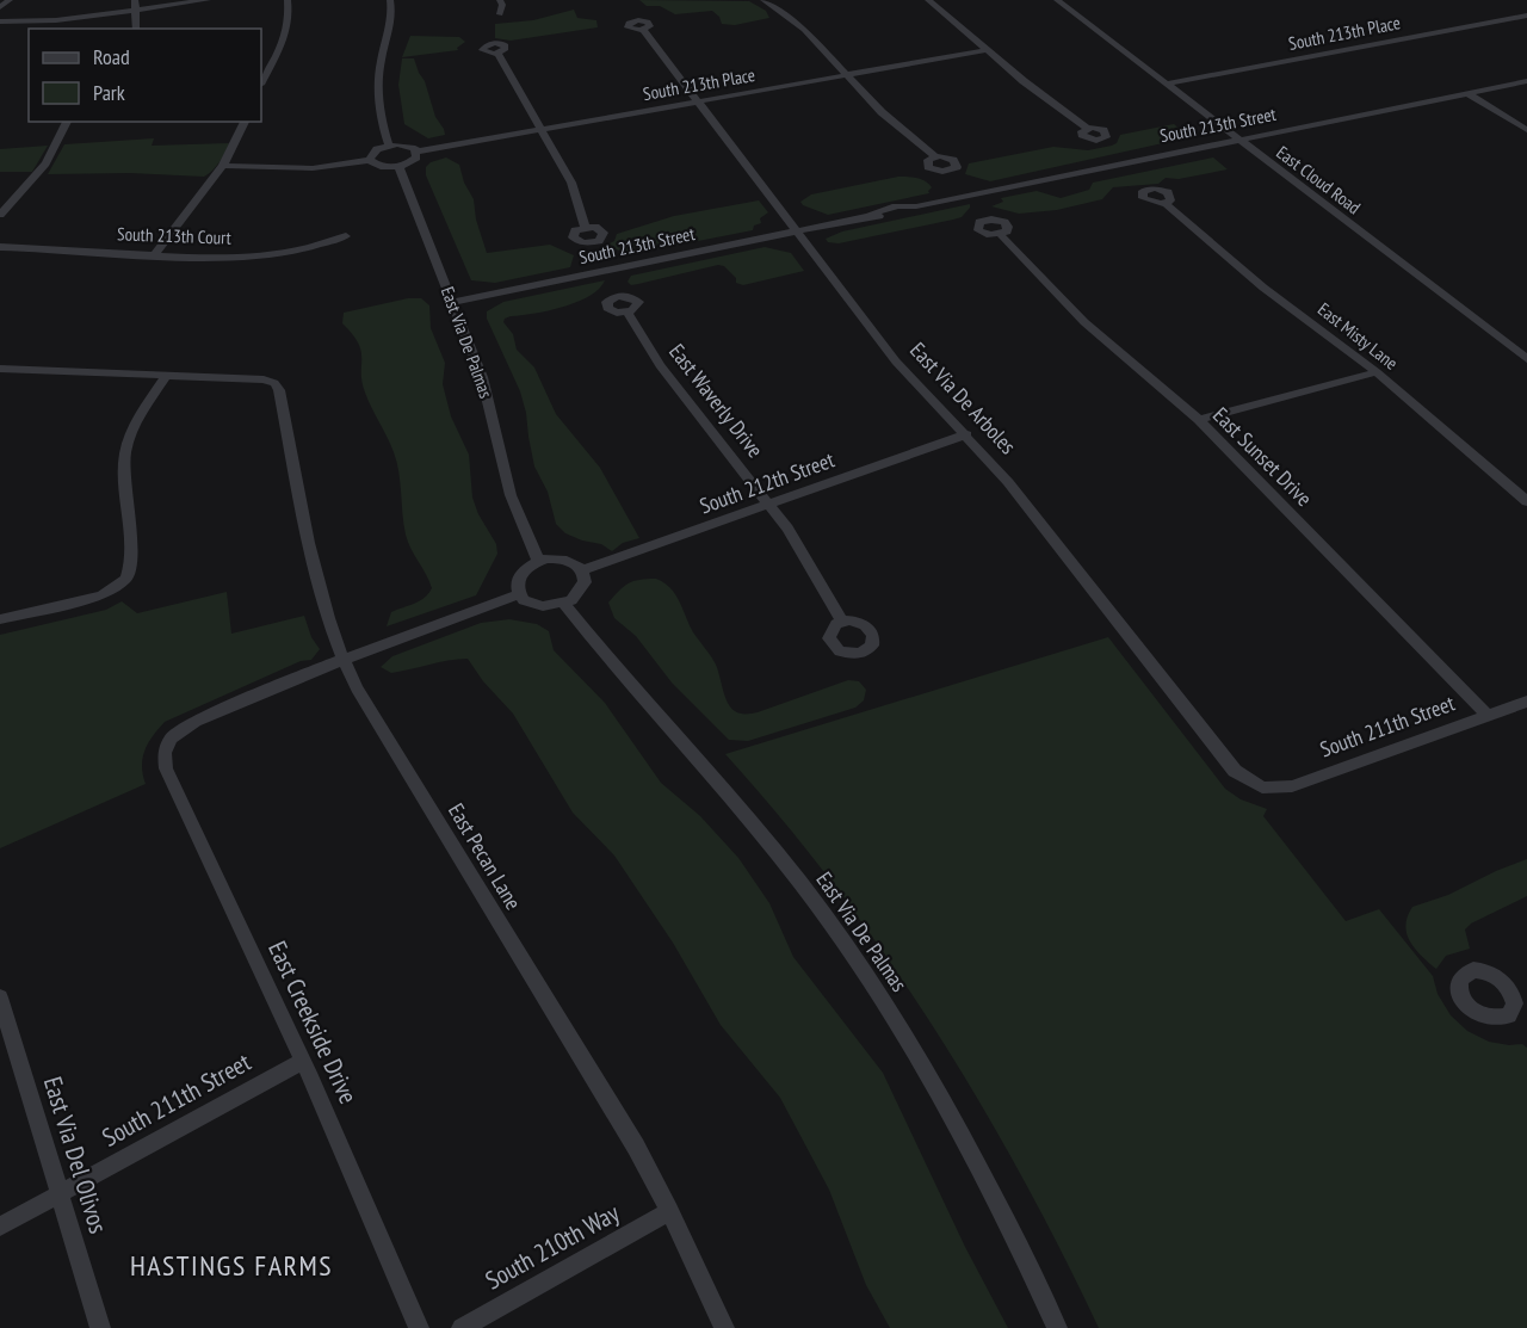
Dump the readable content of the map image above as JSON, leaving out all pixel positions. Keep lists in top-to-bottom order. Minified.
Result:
{"streets":{"street":["South 213th Place","South 213th Street","East Cloud Road","South 213th Court","East Misty Lane","East Via De Palmas","East Via De Arboles","East Waverly Drive","East Sunset Drive","South 212th Street","South 211th Street","East Pecan Lane","East Creekside Drive","East Via Del Olivos","South 210th Way"]},"crossings":[["South 213th Place","East Cloud Road"],["South 213th Place","East Via De Arboles"],["South 213th Street","East Cloud Road"],["South 213th Street","East Via De Palmas"],["South 213th Street","East Via De Arboles"],["East Via De Palmas","South 212th Street"],["East Via De Arboles","South 212th Street"],["East Via De Arboles","South 211th Street"],["East Waverly Drive","South 212th Street"],["East Sunset Drive","South 211th Street"],["South 211th Street","East Creekside Drive"],["South 211th Street","East Via Del Olivos"],["East Pecan Lane","East Creekside Drive"],["East Pecan Lane","South 210th Way"]],"districts":["HASTINGS FARMS"],"legend":["Road","Park"]}
